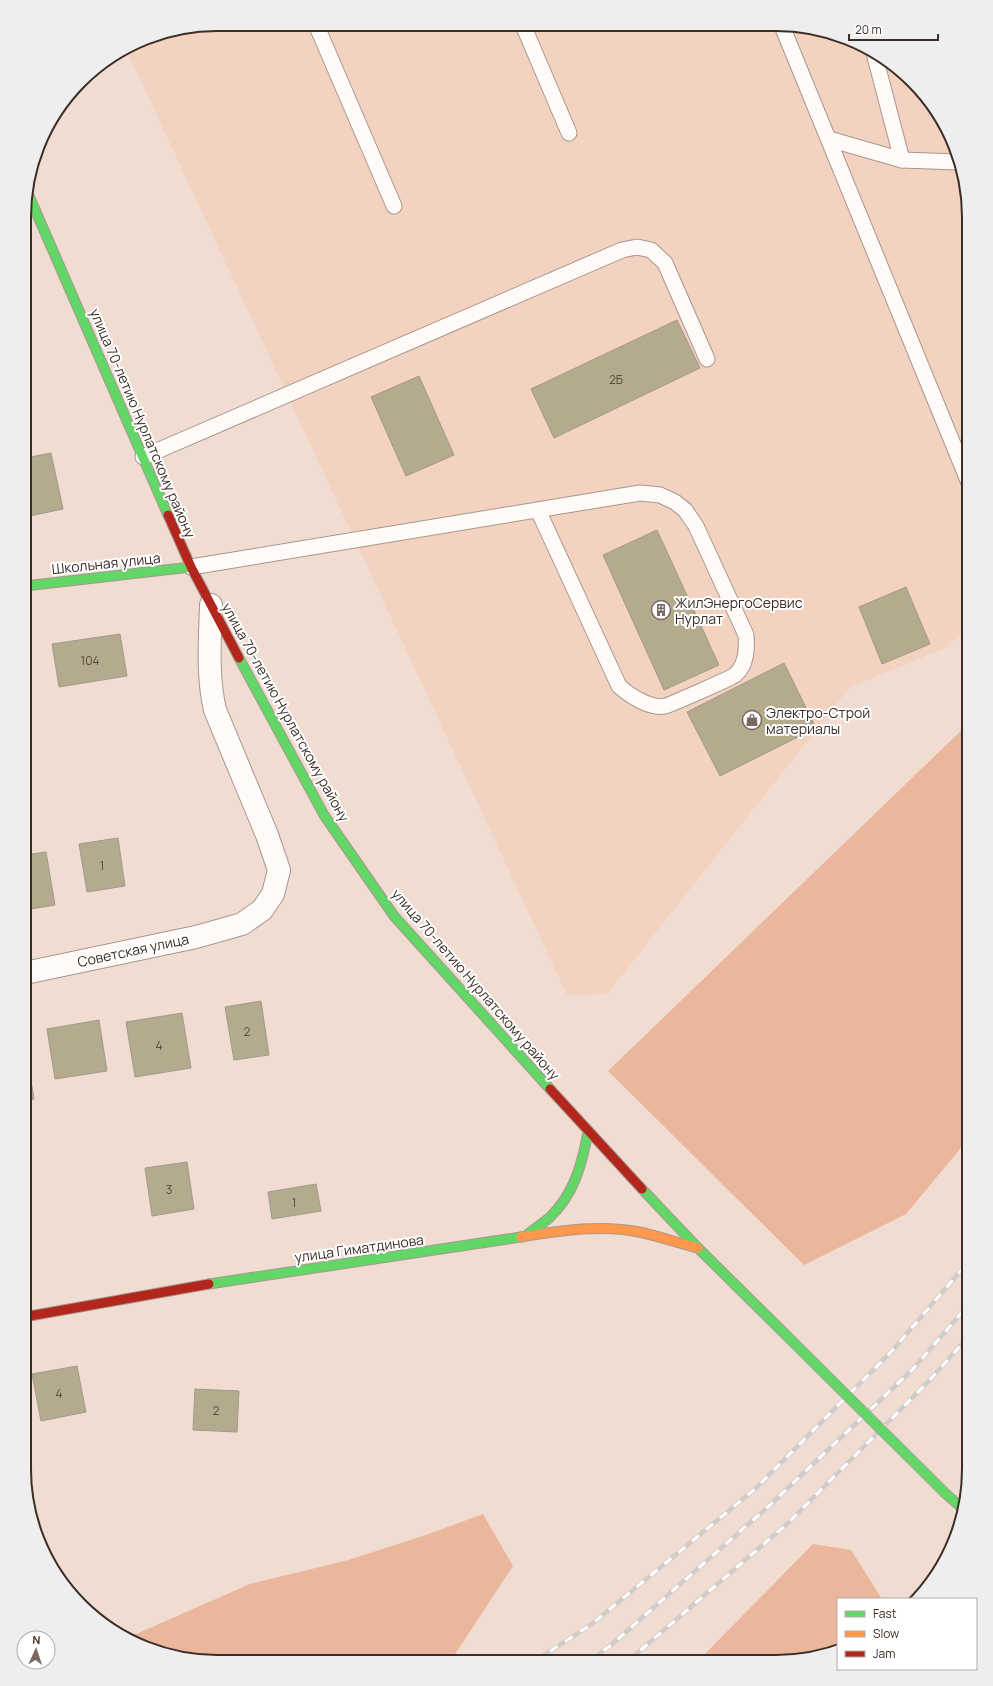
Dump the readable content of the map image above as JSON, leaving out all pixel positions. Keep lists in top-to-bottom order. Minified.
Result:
{"streets":{"main road":["улица 70-летию Нурлатскому району","Школьная улица","улица Гиматдинова"],"street":["Советская улица"]},"crossings":[["улица 70-летию Нурлатскому району","Школьная улица"],["улица 70-летию Нурлатскому району","Советская улица"],["улица 70-летию Нурлатскому району","улица Гиматдинова"]],"places":{"building":["ЖилЭнергоСервис Нурлат"],"shop":["Электро-Строй материалы"]},"house_numbers":["2Б","104","1","2","4","3","1","4","2"],"legend":["Fast","Slow","Jam"],"scale_bar":"20 m","north":"top"}
